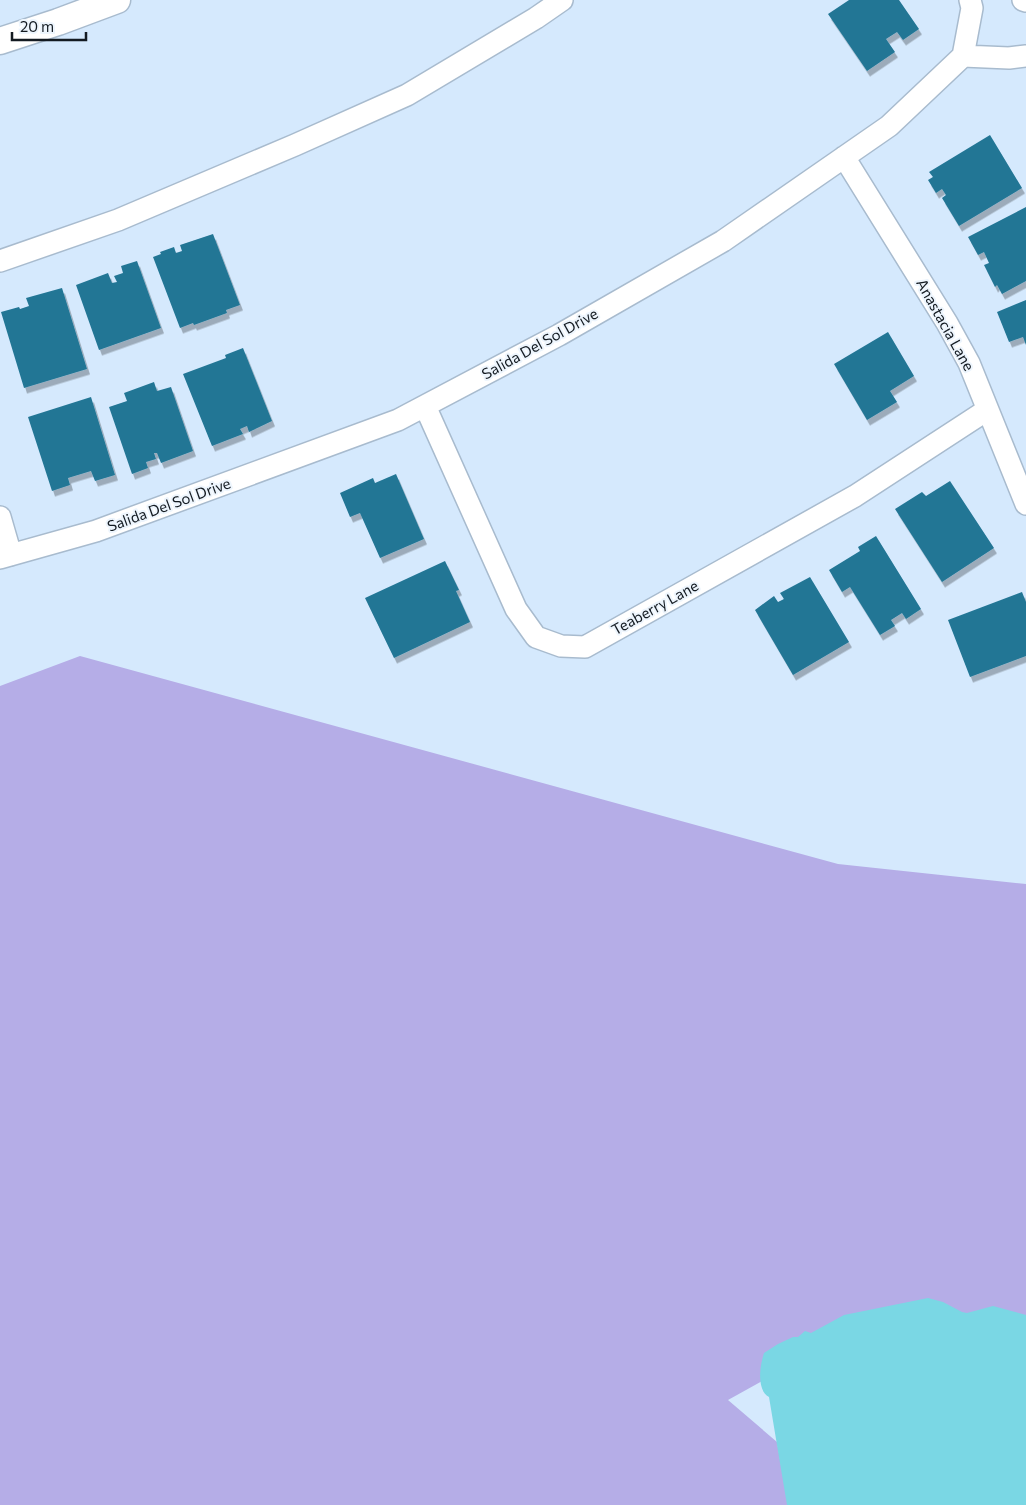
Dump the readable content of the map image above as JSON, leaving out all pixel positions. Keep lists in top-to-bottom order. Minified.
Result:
{"streets":{"street":["Anastacia Lane","Salida Del Sol Drive","Teaberry Lane"]},"crossings":[["Anastacia Lane","Salida Del Sol Drive"],["Anastacia Lane","Teaberry Lane"],["Salida Del Sol Drive","Teaberry Lane"]],"scale_bar":"20 m"}
